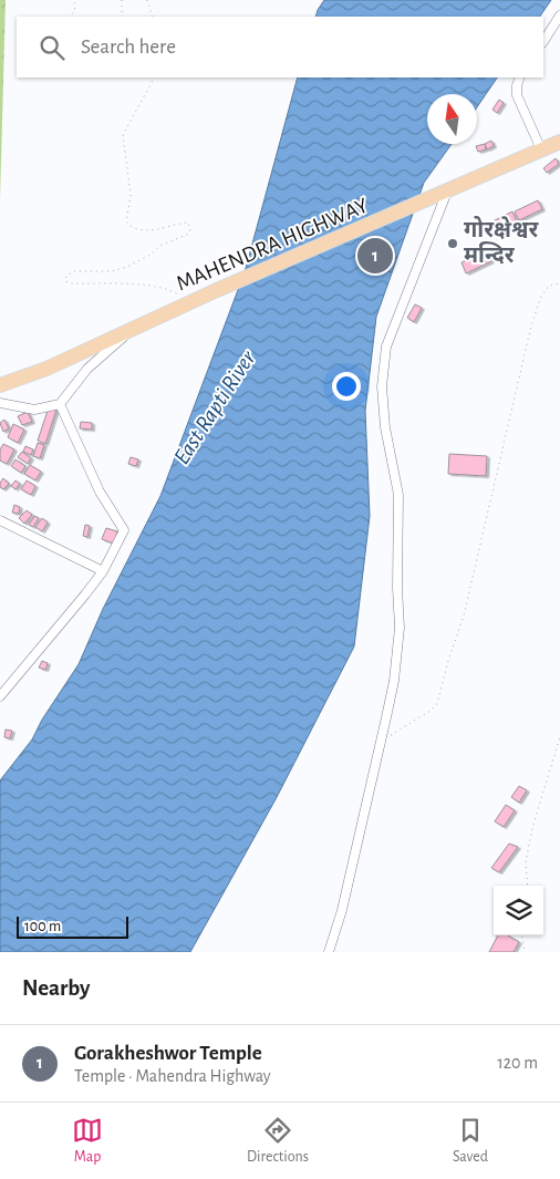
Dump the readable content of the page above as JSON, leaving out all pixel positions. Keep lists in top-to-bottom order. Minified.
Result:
{"streets":{"highway":["MAHENDRA HIGHWAY"]},"water":["East Rapti River"],"places":["गोरक्षेश्वर मन्दिर"],"scale_bar":"100 m","north":"top","page":{"search":"Search here","pins":"1","scale":"100 m","heading":"Nearby","list":[{"mark":"1","name":"Gorakheshwor Temple","note":"Temple · Mahendra Highway","value":"120 m"}],"nav":["Map","Directions","Saved"]}}
